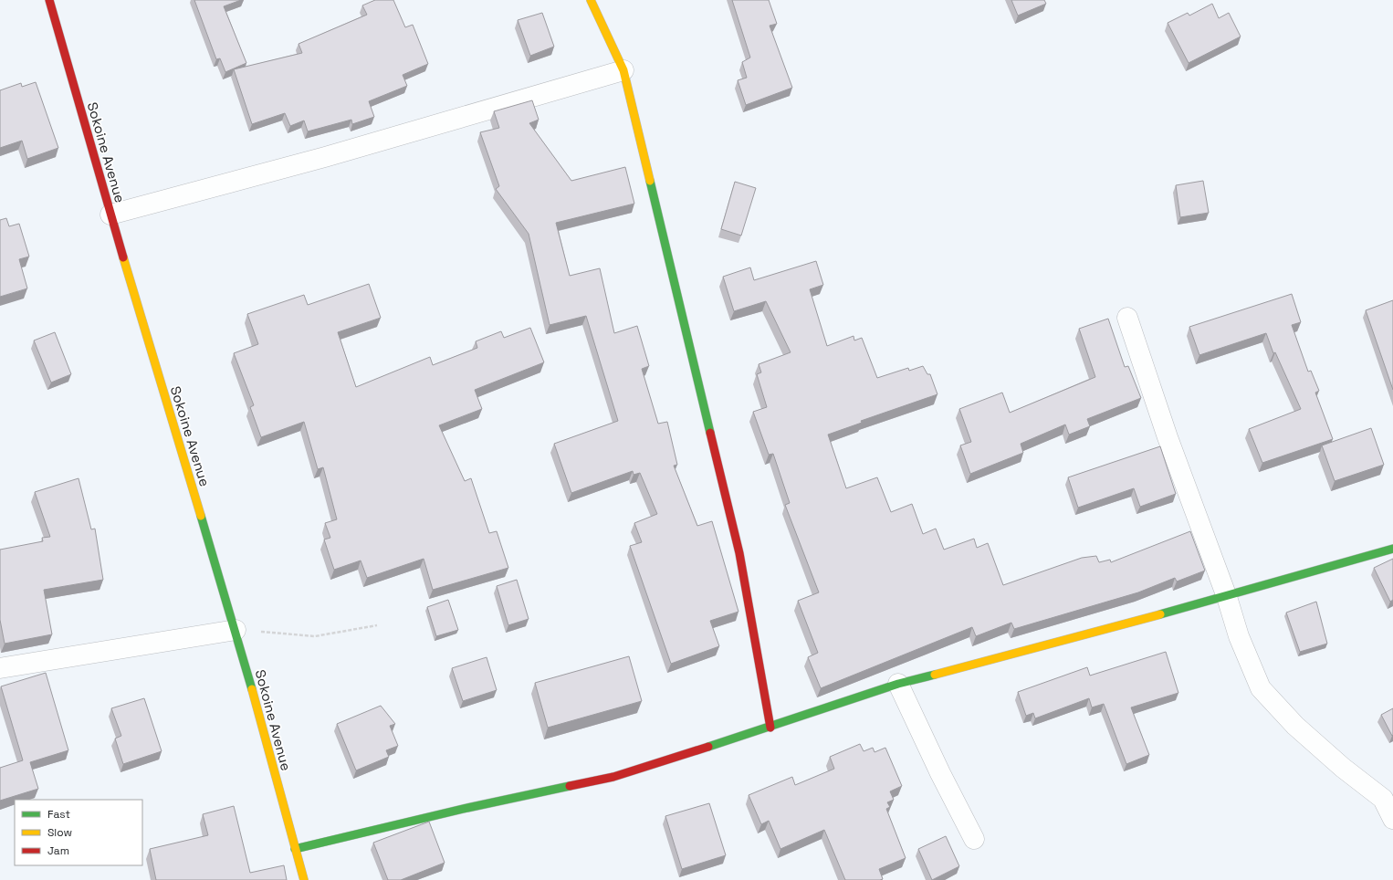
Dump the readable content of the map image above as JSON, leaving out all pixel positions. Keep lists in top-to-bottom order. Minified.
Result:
{"streets":{"street":["Sokoine Avenue"]},"legend":["Fast","Slow","Jam"]}
